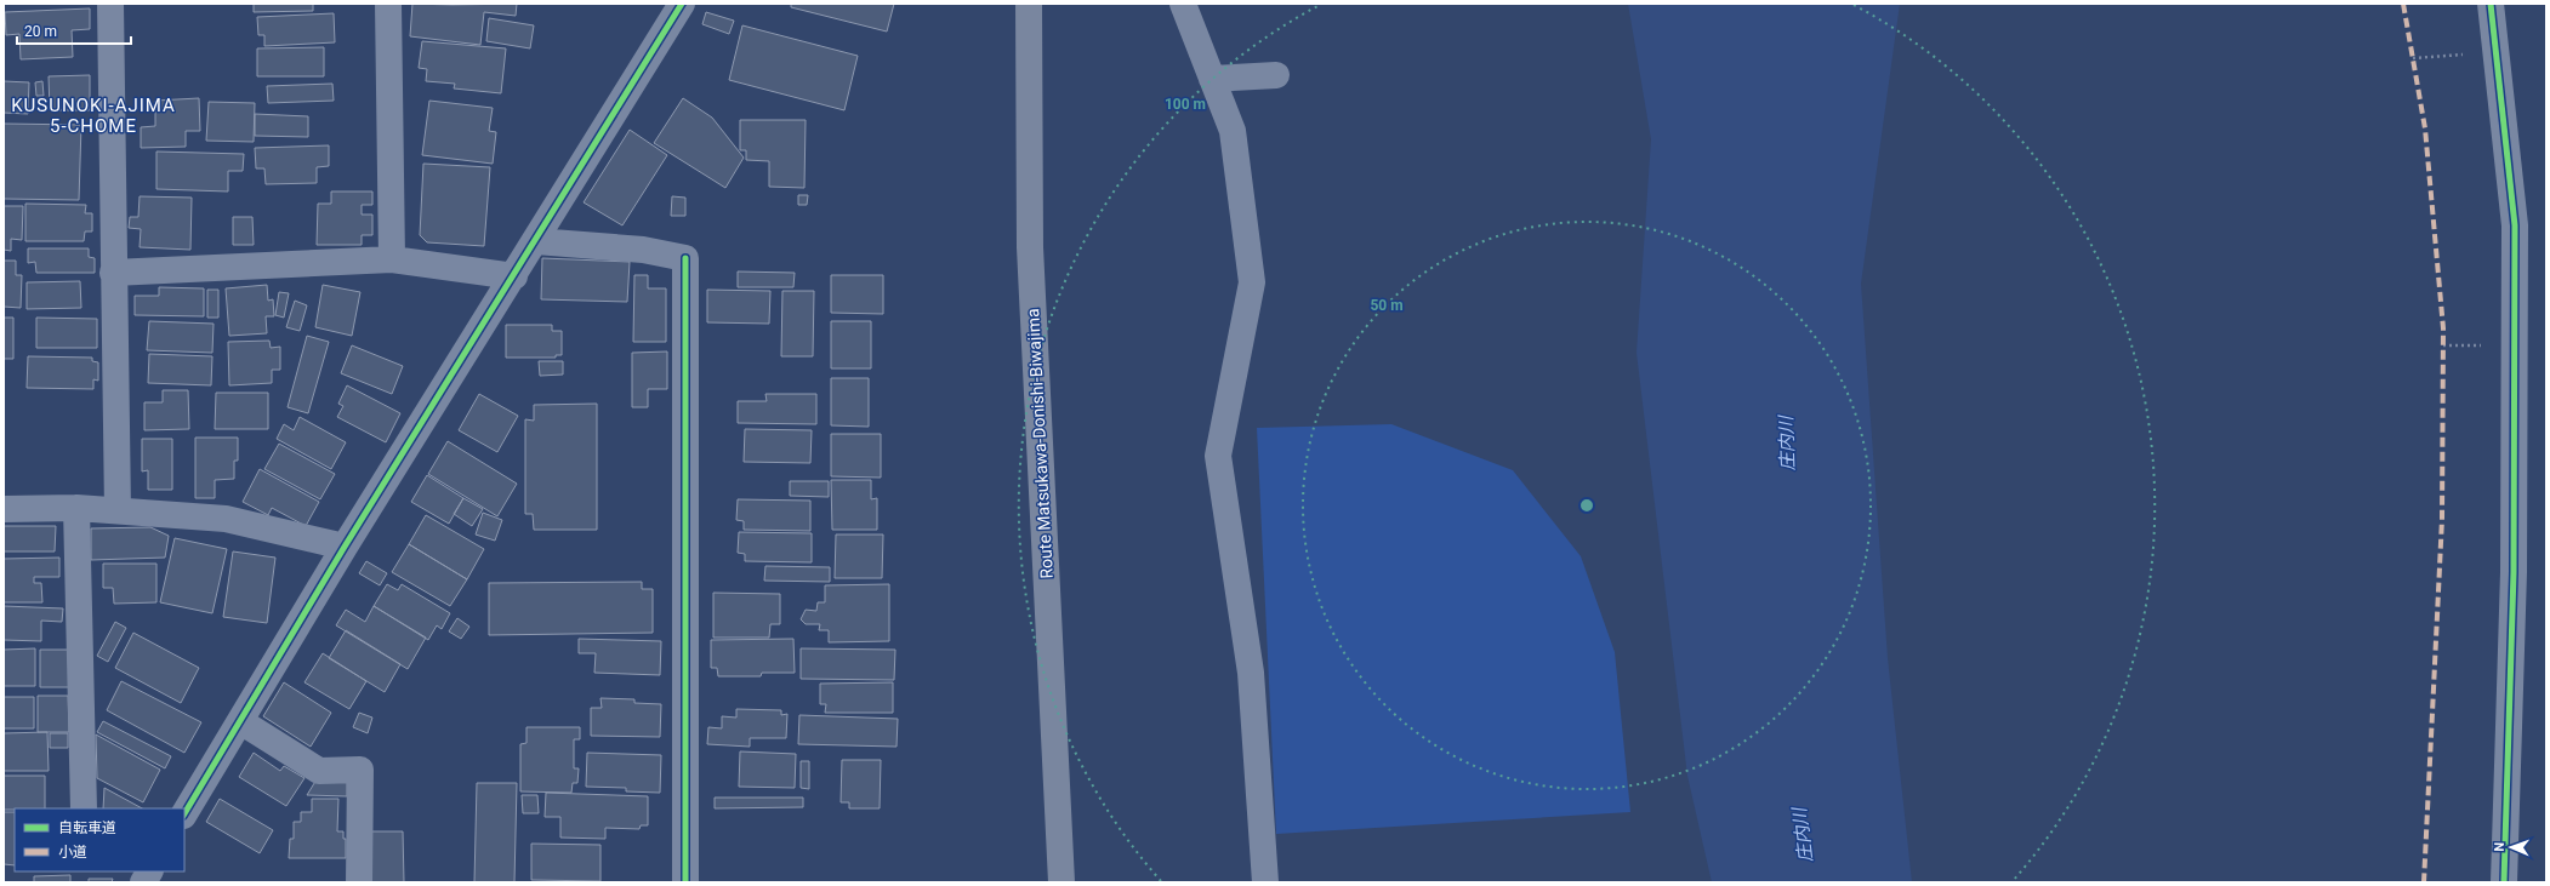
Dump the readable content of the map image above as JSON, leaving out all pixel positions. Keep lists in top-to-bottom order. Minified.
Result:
{"streets":{"main road":["Route Matsukawa-Donishi-Biwajima"]},"districts":["KUSUNOKI-AJIMA 5-CHOME"],"water":["庄内川"],"legend":["自転車道","小道"],"scale_bar":"20 m","north":"left","rings":["100 m","50 m"]}
